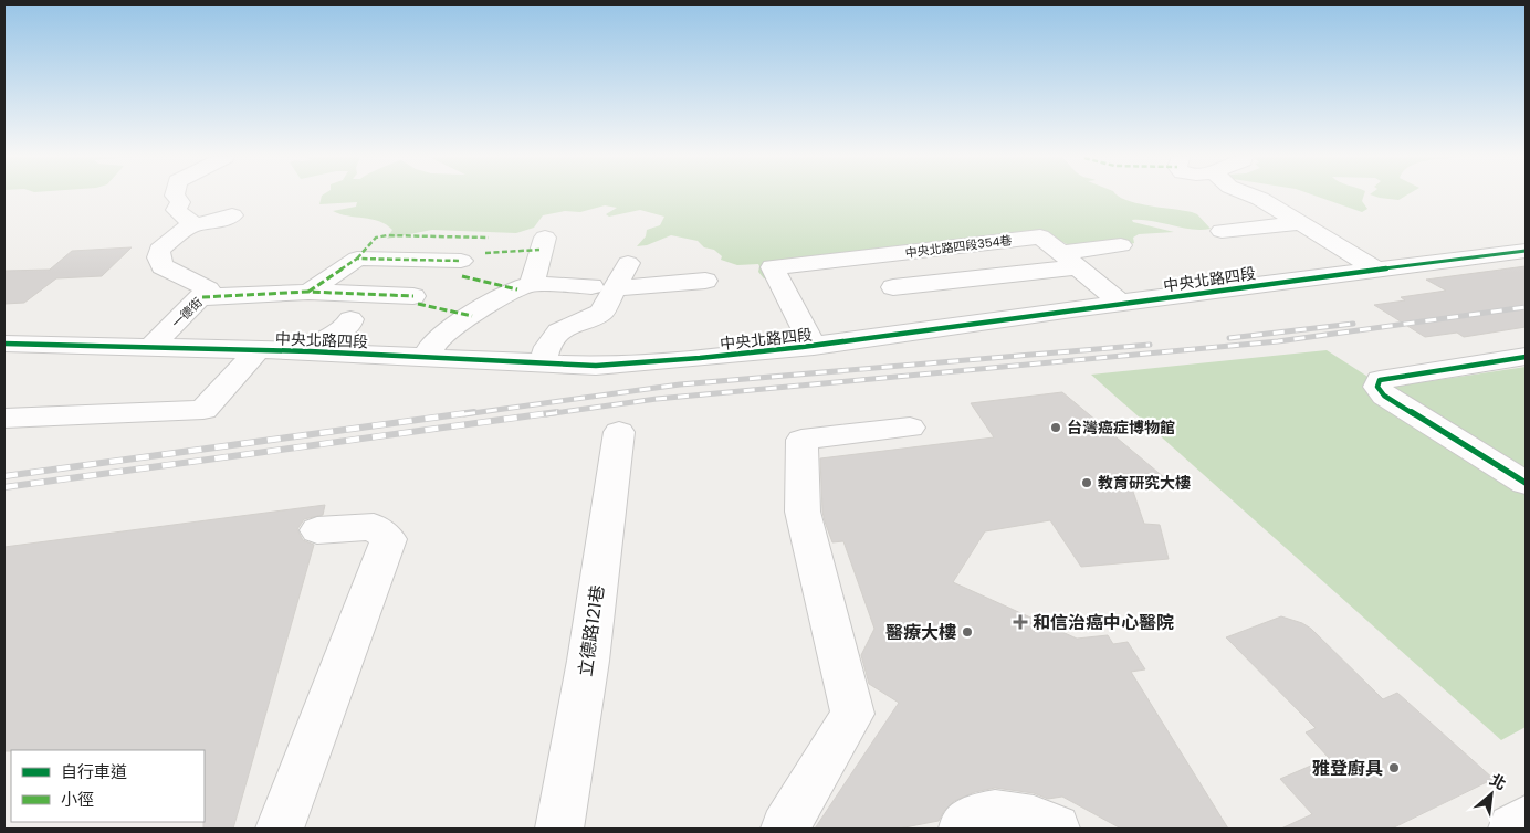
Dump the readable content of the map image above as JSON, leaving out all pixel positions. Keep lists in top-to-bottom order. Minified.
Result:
{"streets":{"street":["中央北路四段354巷","中央北路四段","一德街","立德路121巷"]},"crossings":[["中央北路四段354巷","中央北路四段"],["中央北路四段","一德街"]],"places":{"other":["台灣癌症博物館","教育研究大樓","醫療大樓","雅登廚具"],"health":["和信治癌中心醫院"]},"legend":["自行車道","小徑"],"north":"top right"}
